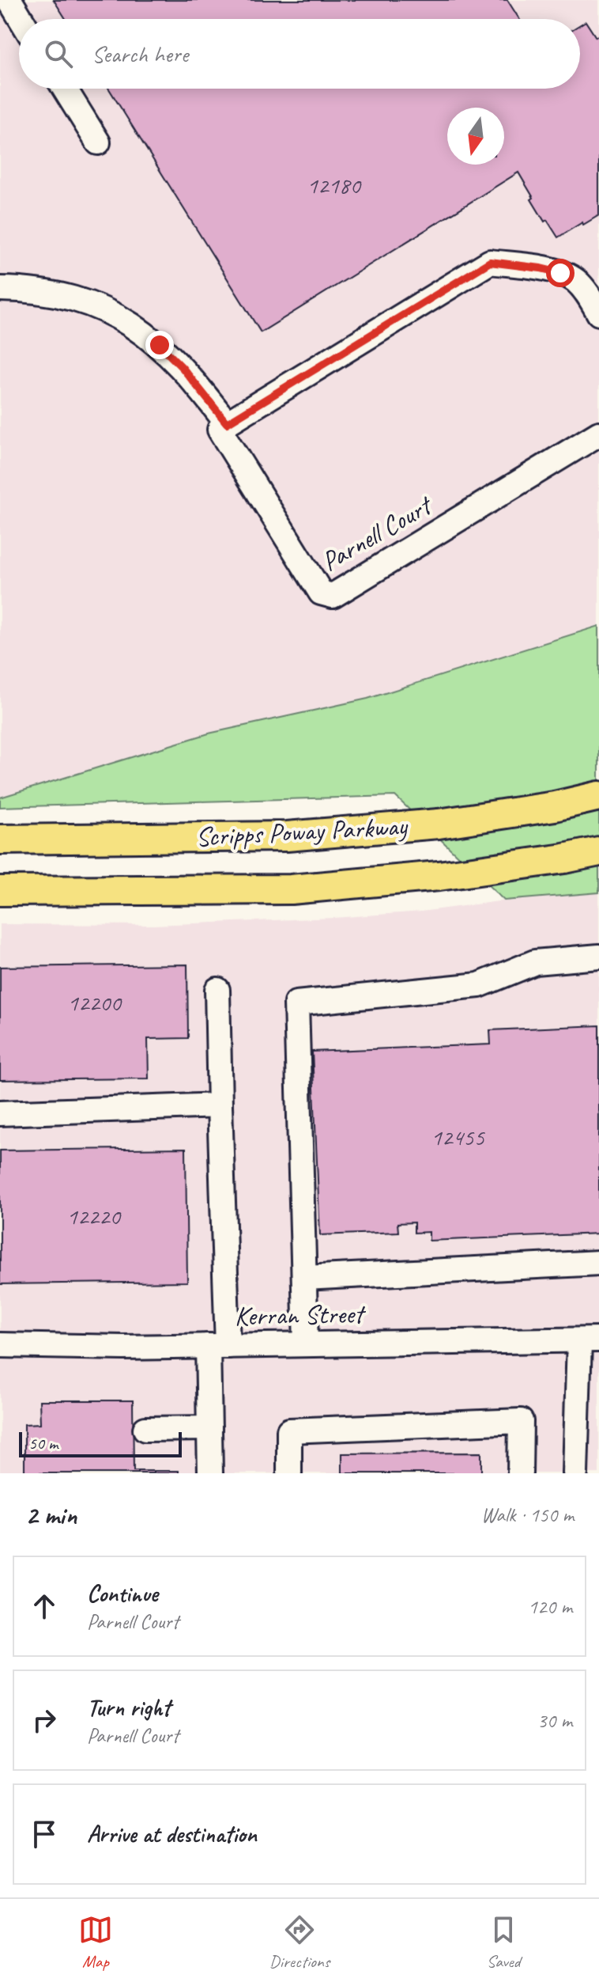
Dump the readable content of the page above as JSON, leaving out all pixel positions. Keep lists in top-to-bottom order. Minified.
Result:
{"streets":{"main road":["Scripps Poway Parkway"],"street":["Parnell Court","Kerran Street"]},"house_numbers":["12180","12200","12455","12220"],"scale_bar":"50 m","north":"bottom","page":{"search":"Search here","scale":"50 m","heading":["2 min","Walk · 150 m"],"list":[["Continue","Parnell Court","120 m"],["Turn right","Parnell Court","30 m"],"Arrive at destination"],"nav":["Map","Directions","Saved"]}}
